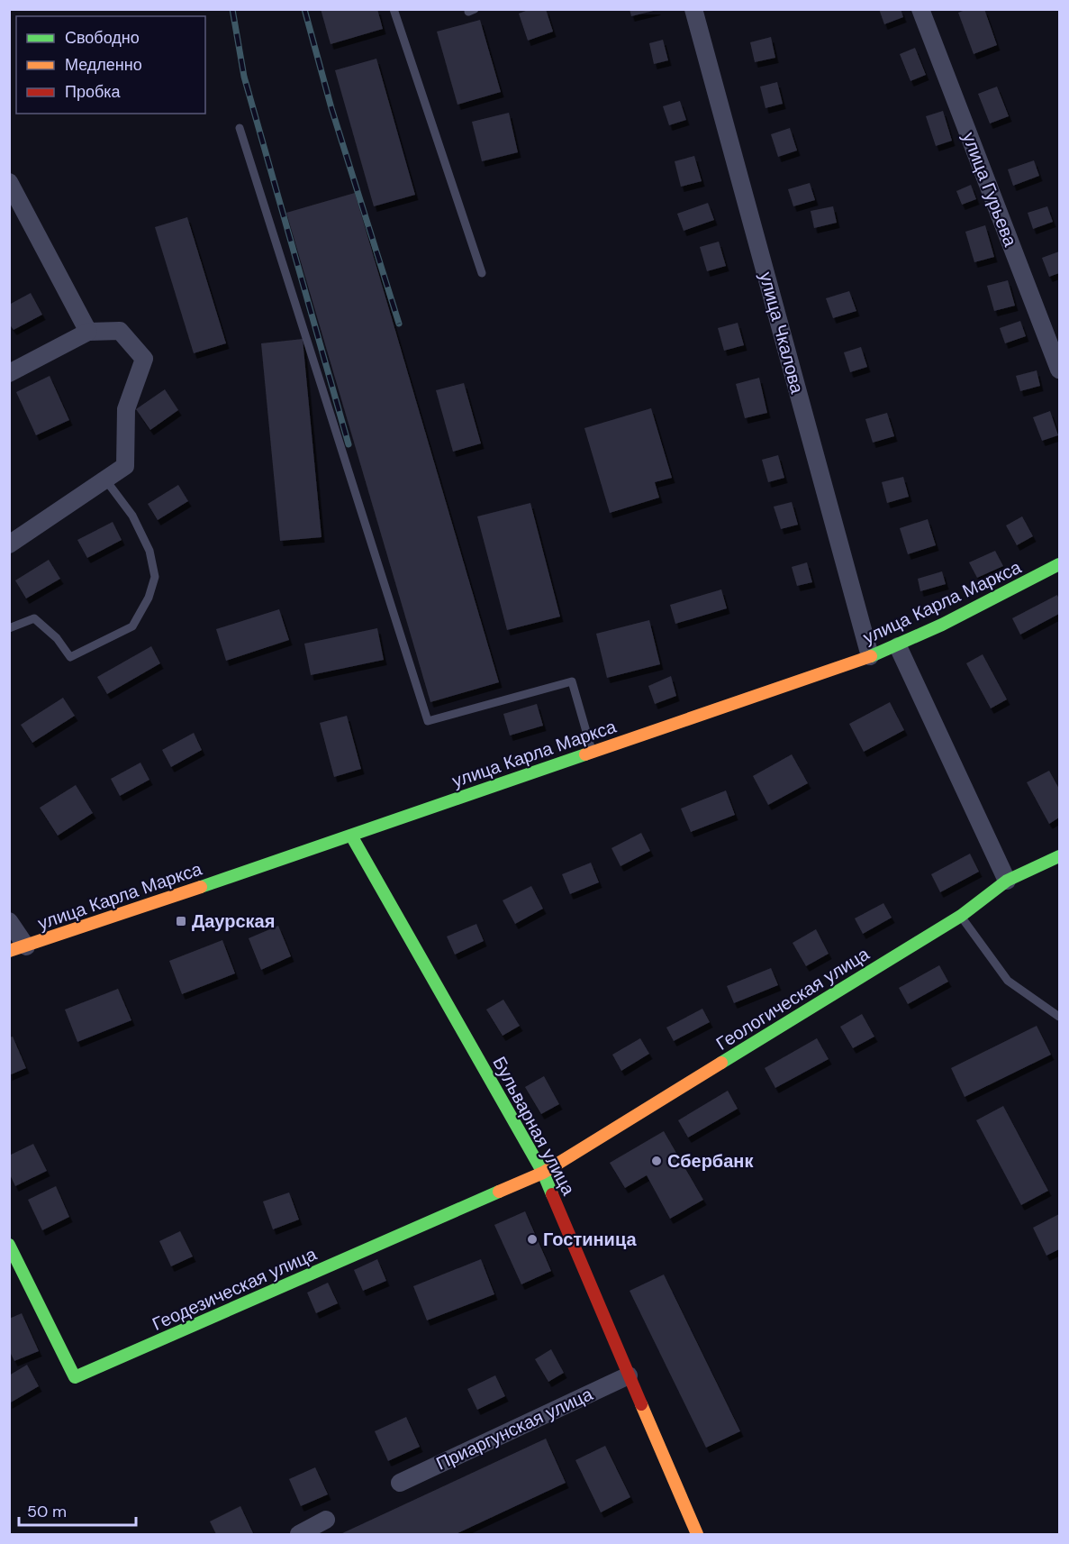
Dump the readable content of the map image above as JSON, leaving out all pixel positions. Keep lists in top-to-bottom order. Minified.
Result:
{"streets":{"main road":["улица Карла Маркса","Геологическая улица","Бульварная улица","Геодезическая улица"],"street":["улица Гурьева","улица Чкалова","Приаргунская улица"]},"crossings":[["улица Чкалова","улица Карла Маркса"],["улица Карла Маркса","Бульварная улица"],["Геологическая улица","Бульварная улица"],["Геологическая улица","Геодезическая улица"],["Бульварная улица","Геодезическая улица"],["Бульварная улица","Приаргунская улица"]],"places":{"transit":["Даурская"],"other":["Сбербанк","Гостиница"]},"legend":["Свободно","Медленно","Пробка"],"scale_bar":"50 m"}
